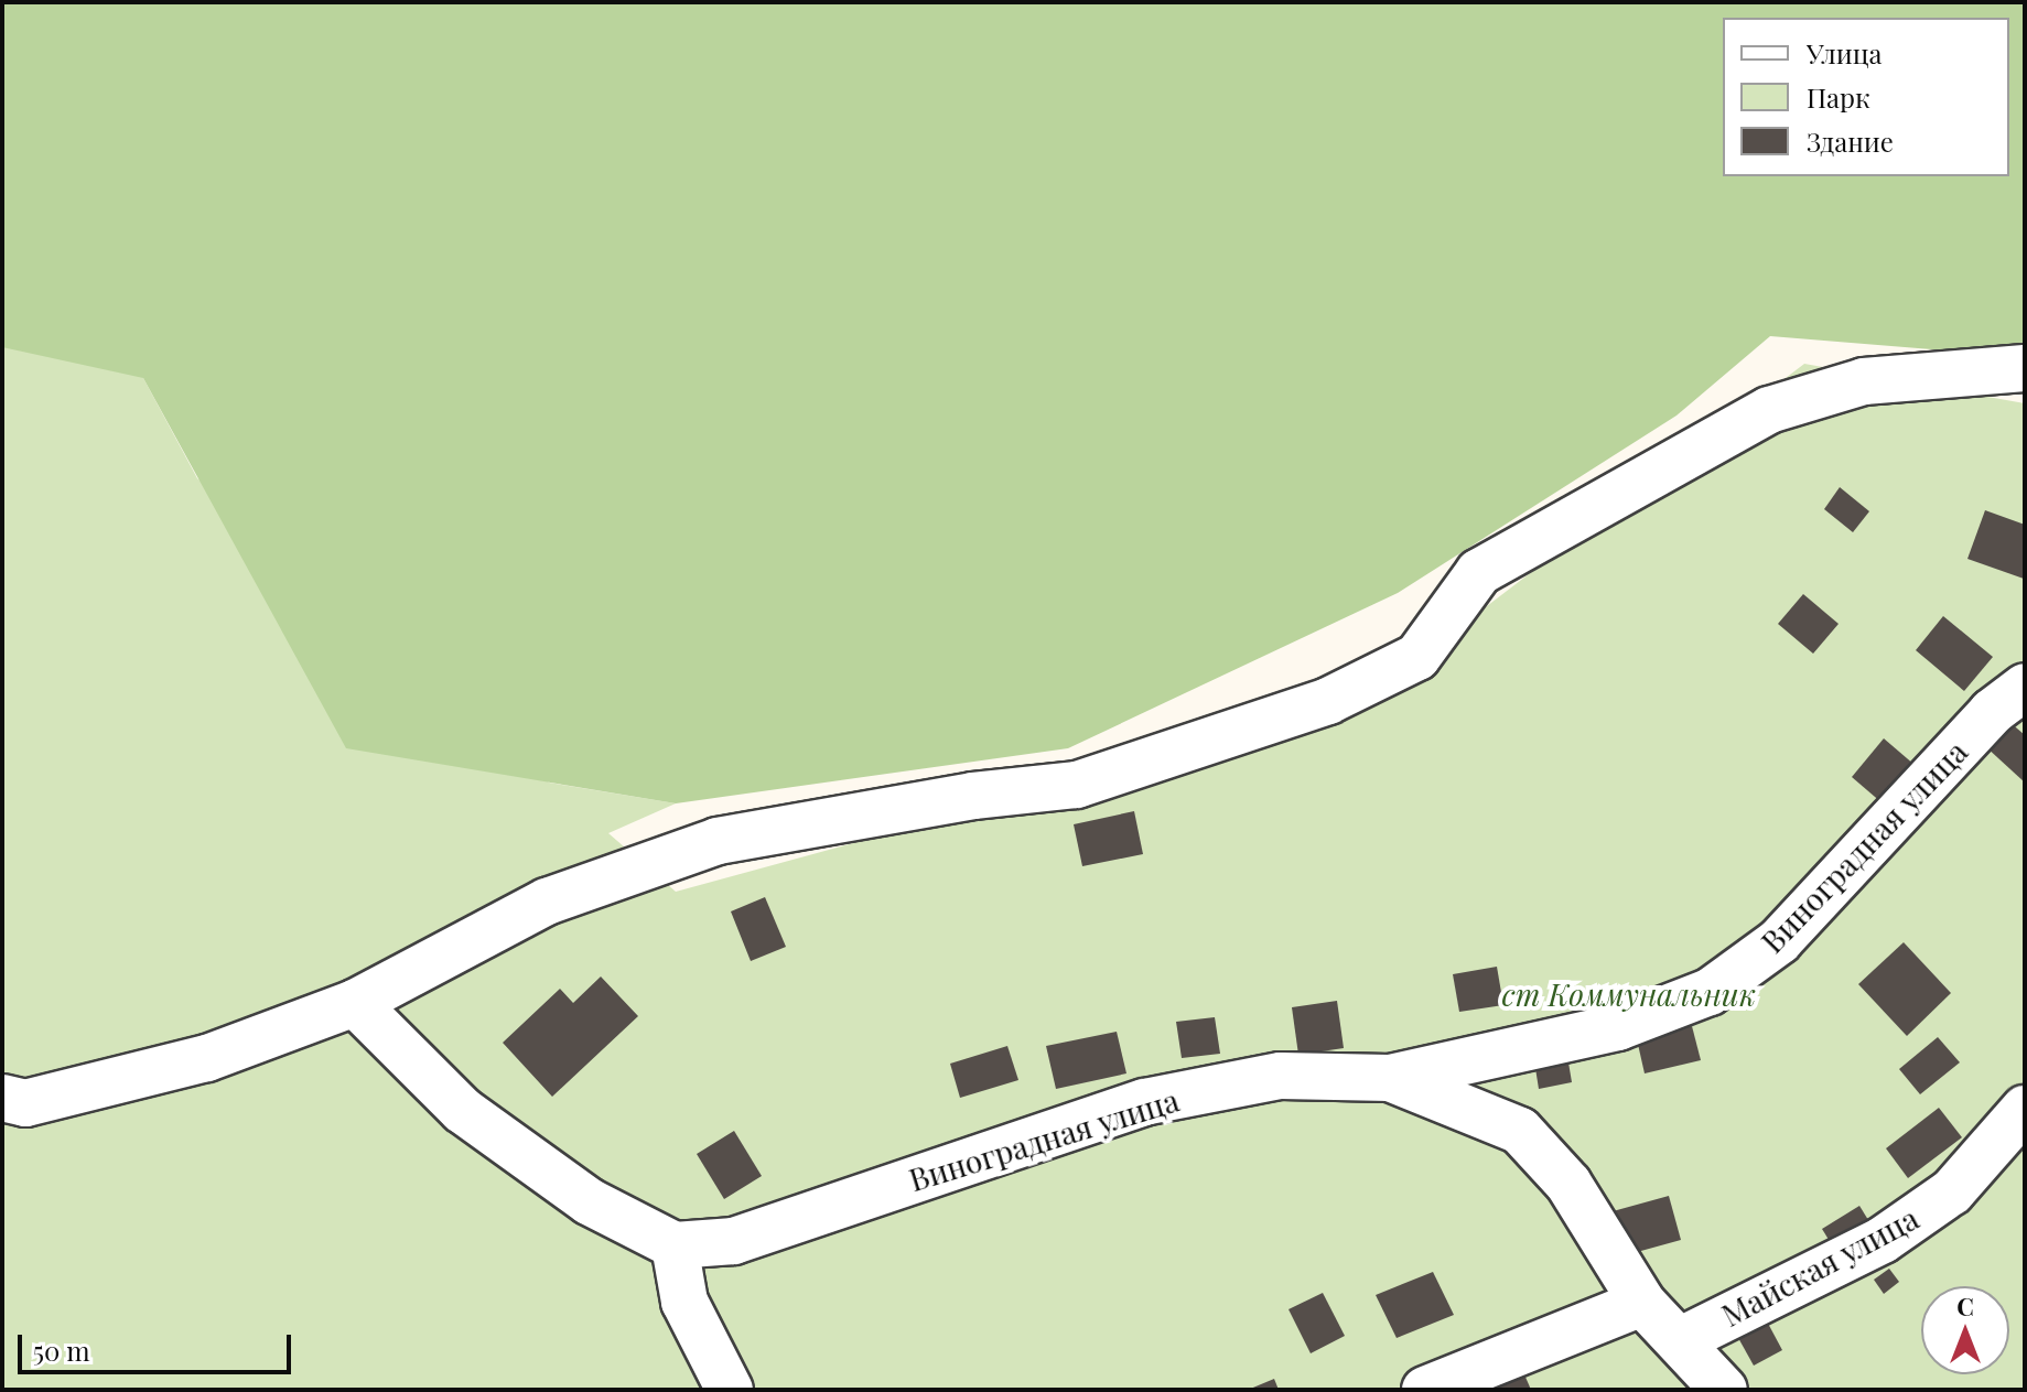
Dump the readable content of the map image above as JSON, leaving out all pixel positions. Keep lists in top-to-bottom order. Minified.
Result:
{"streets":{"street":["Виноградная улица","Майская улица"]},"parks":["ст Коммунальник"],"legend":["Улица","Парк","Здание"],"scale_bar":"50 m","north":"top"}
